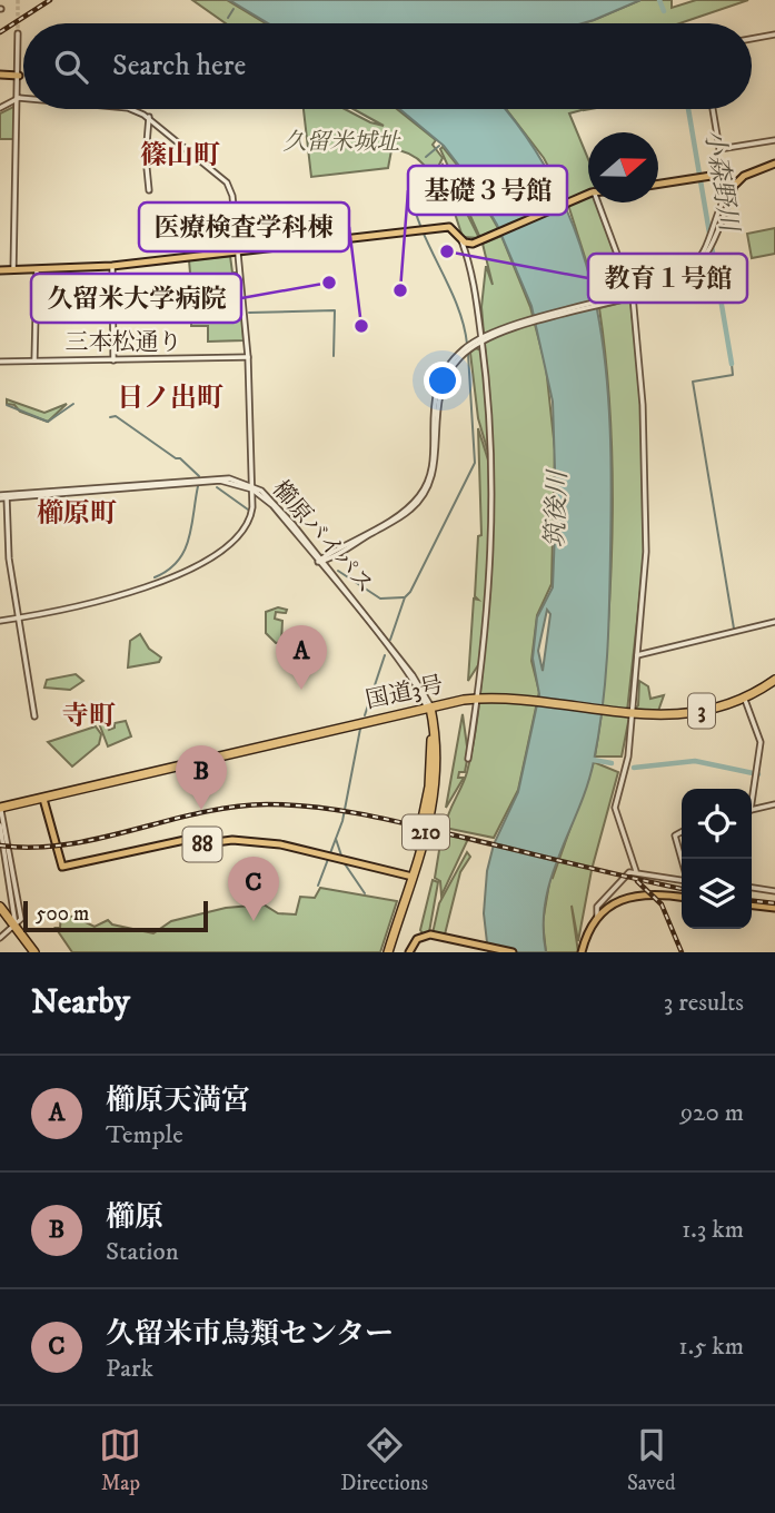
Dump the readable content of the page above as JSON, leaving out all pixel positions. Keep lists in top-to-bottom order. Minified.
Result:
{"streets":{"highway":["国道3号","3","210"],"main road":["88"],"street":["三本松通り","櫛原バイパス"]},"crossings":[["櫛原バイパス","国道3号"],["櫛原バイパス","210"],["国道3号","210"],["国道3号","88"],["210","88"]],"districts":["篠山町","日ノ出町","櫛原町","寺町"],"water":["小森野川","筑後川"],"parks":["久留米城址"],"places":["教育１号館","久留米大学病院","基礎３号館","医療検査学科棟"],"scale_bar":"500 m","north":"right","page":{"search":"Search here","pins":["A","B","C"],"scale":"500 m","heading":["Nearby","3 results"],"list":[{"mark":"A","name":"櫛原天満宮","note":"Temple","value":"920 m"},{"mark":"B","name":"櫛原","note":"Station","value":"1.3 km"},{"mark":"C","name":"久留米市鳥類センター","note":"Park","value":"1.5 km"}],"nav":["Map","Directions","Saved"]}}
